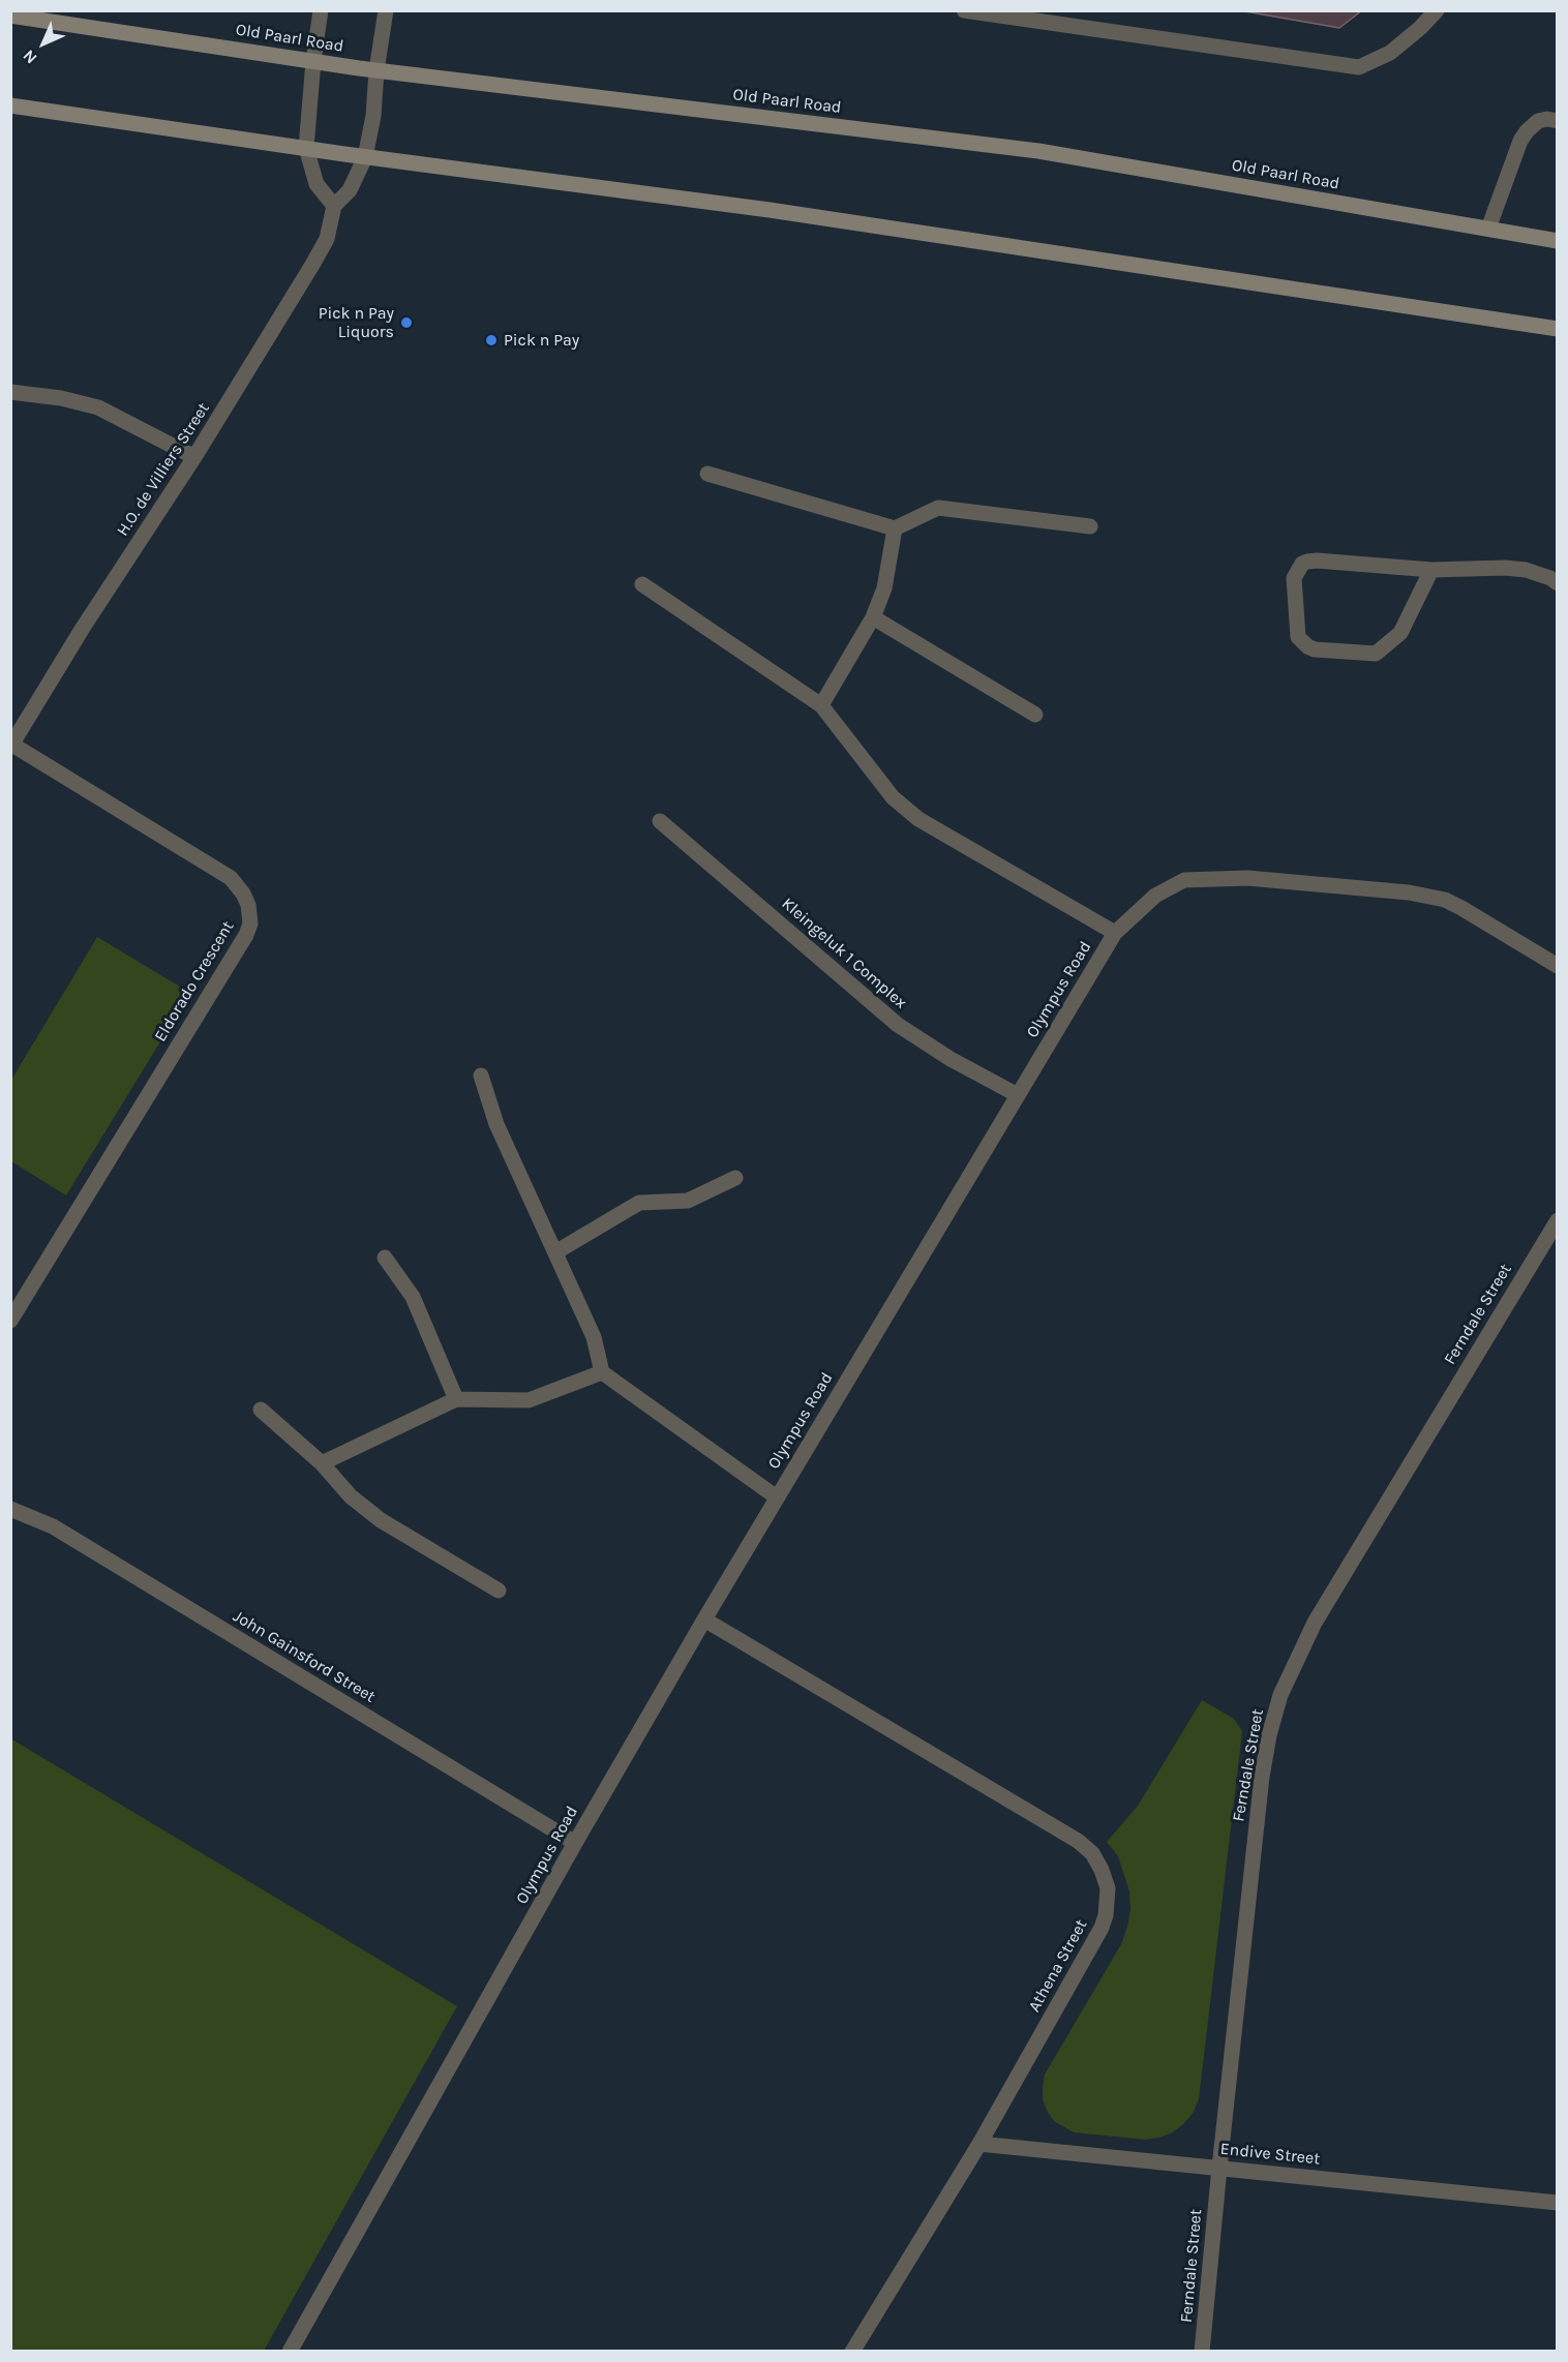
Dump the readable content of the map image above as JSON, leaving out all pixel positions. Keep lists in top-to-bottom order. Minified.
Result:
{"streets":{"main road":["Old Paarl Road"],"street":["H.O. de Villiers Street","Kleingeluk 1 Complex","Eldorado Crescent","Olympus Road","Ferndale Street","John Gainsford Street","Athena Street","Endive Street"]},"crossings":[["Old Paarl Road","H.O. de Villiers Street"],["H.O. de Villiers Street","Eldorado Crescent"],["Kleingeluk 1 Complex","Olympus Road"],["Olympus Road","John Gainsford Street"],["Olympus Road","Athena Street"],["Ferndale Street","Endive Street"],["Athena Street","Endive Street"]],"places":["Pick n Pay Liquors","Pick n Pay"],"north":"bottom left"}
